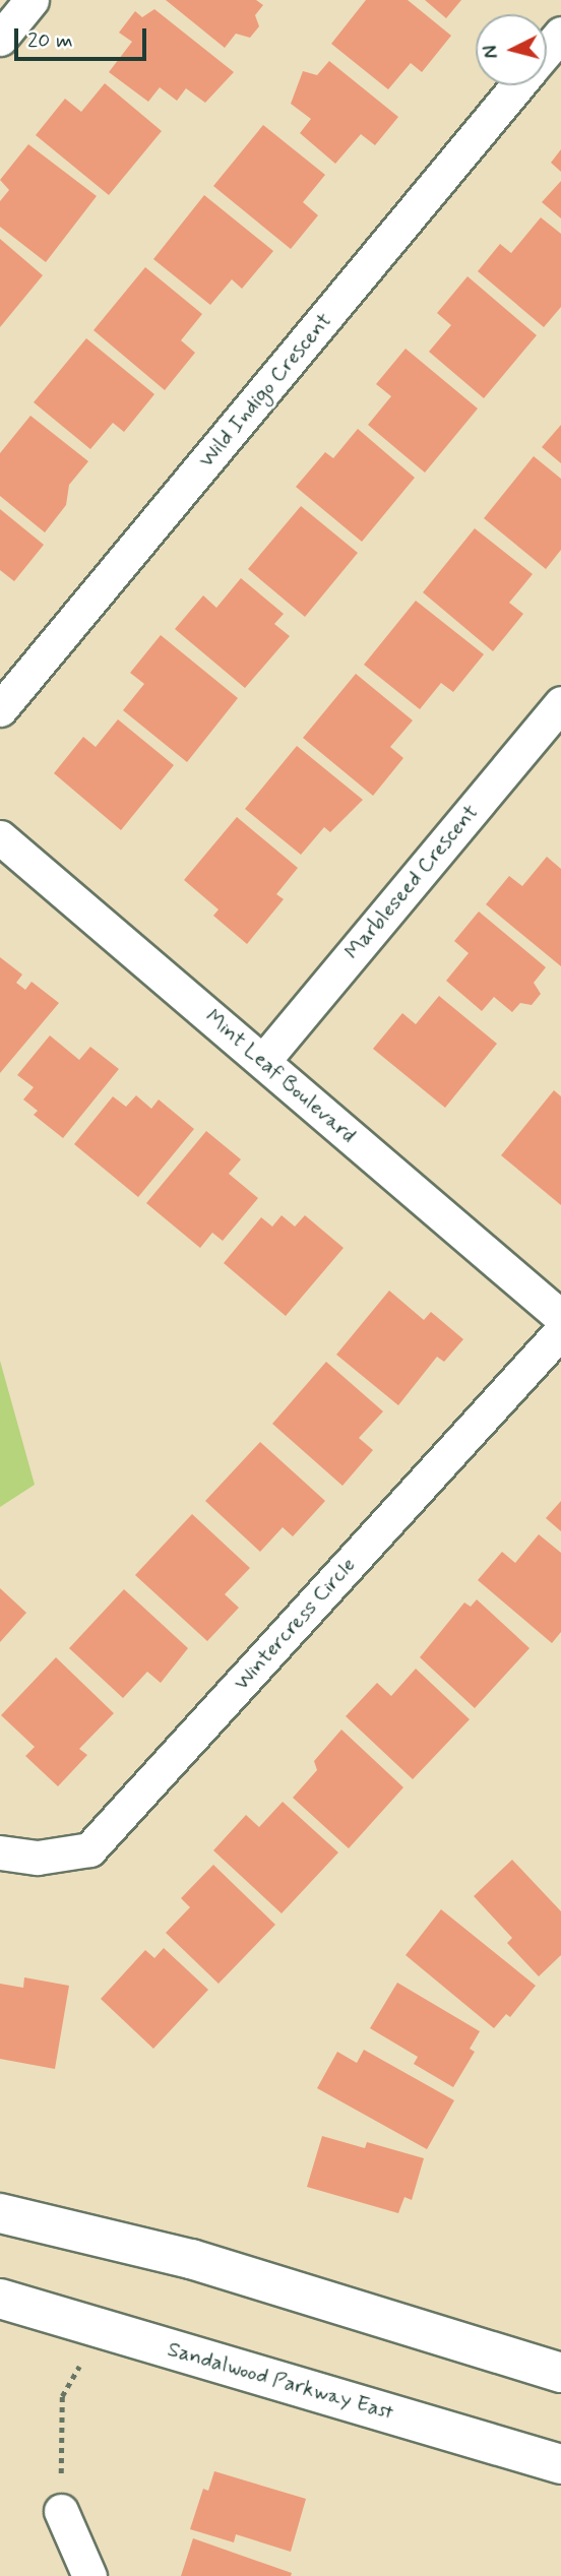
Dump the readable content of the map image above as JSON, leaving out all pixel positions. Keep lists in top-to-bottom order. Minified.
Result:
{"streets":{"main road":["Sandalwood Parkway East"],"street":["Wild Indigo Crescent","Marbleseed Crescent","Mint Leaf Boulevard","Wintercress Circle"]},"crossings":[["Marbleseed Crescent","Mint Leaf Boulevard"]],"scale_bar":"20 m","north":"left"}
